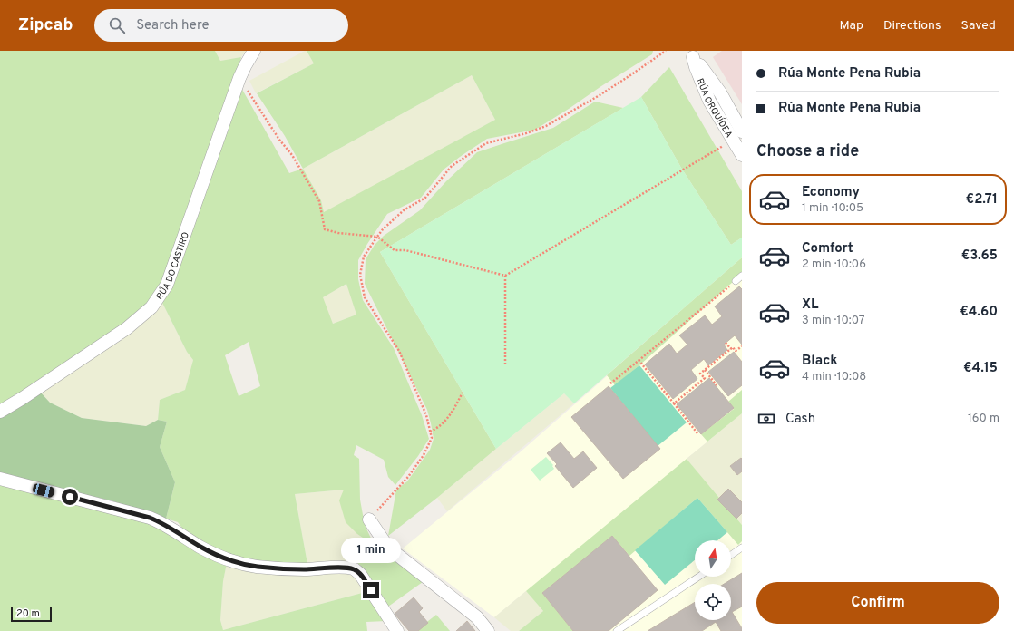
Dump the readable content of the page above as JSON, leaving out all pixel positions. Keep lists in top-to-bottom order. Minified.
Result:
{"streets":{"street":["RÚA ORQUÍDEA","RÚA DO CASTIRO"]},"scale_bar":"20 m","north":"top","page":{"header":"Zipcab","search":"Search here","nav":["Map","Directions","Saved"],"banner":["Rúa Monte Pena Rubia","Rúa Monte Pena Rubia"],"heading":"Choose a ride","list":[{"name":"Economy","note":"1 min · 10:05","value":"€2.71"},{"name":"Comfort","note":"2 min · 10:06","value":"€3.65"},{"name":"XL","note":"3 min · 10:07","value":"€4.60"},{"name":"Black","note":"4 min · 10:08","value":"€4.15"}],"pay":["Cash","160 m"],"bubble":"1 min","buttons":"Confirm","scale":"20 m"}}
